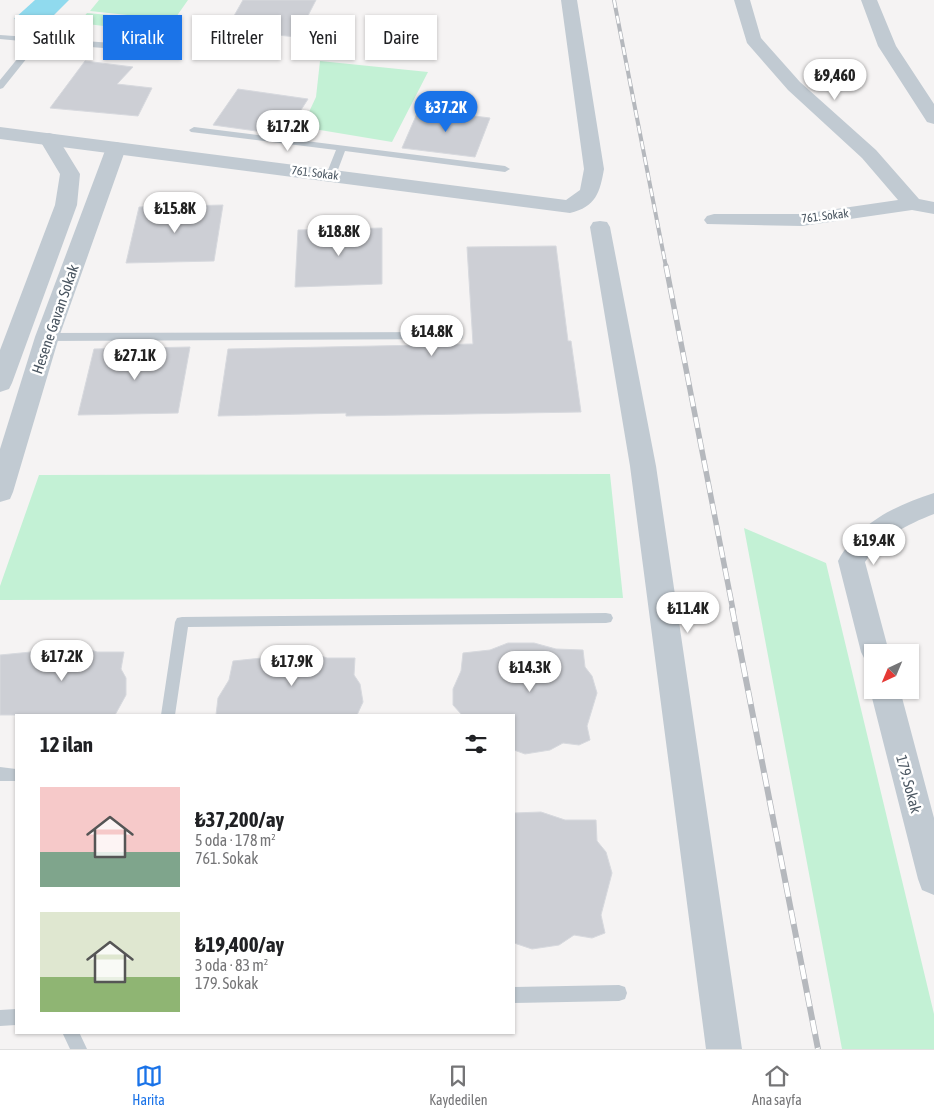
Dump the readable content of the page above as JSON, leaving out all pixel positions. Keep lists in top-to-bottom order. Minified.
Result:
{"streets":{"street":["761. Sokak","Hesene Gavan Sokak","179. Sokak"]},"crossings":[["761. Sokak","Hesene Gavan Sokak"]],"north":"bottom left","page":{"chip":["Satılık","Kiralık","Filtreler","Yeni","Daire"],"price":["₺9,460","₺37.2K","₺17.2K","₺15.8K","₺18.8K","₺14.8K","₺27.1K","₺19.4K","₺11.4K","₺17.2K","₺17.9K","₺14.3K"],"heading":"12 ilan","list":[{"name":"₺37,200/ay","note":"5 oda · 178 m² · 761. Sokak"},{"name":"₺19,400/ay","note":"3 oda · 83 m² · 179. Sokak"}],"tabs":["Harita","Kaydedilen","Ana sayfa"]}}
